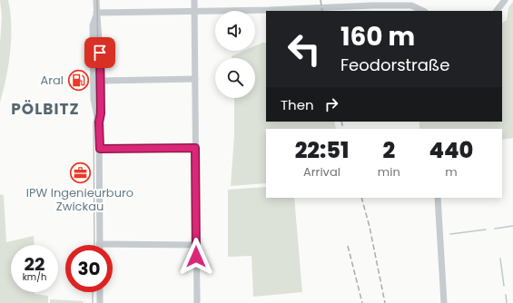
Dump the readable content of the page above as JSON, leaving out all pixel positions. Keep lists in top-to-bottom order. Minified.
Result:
{"districts":["PÖLBITZ"],"places":{"fuel station":["Aral"],"office":["IPW Ingenieurburo Zwickau"]},"page":{"turn":["160 m","Feodorstraße"],"then":"Then","eta":["22:51","Arrival","2","min","440","m"],"speed":"22 km/h","limit":"30"}}
